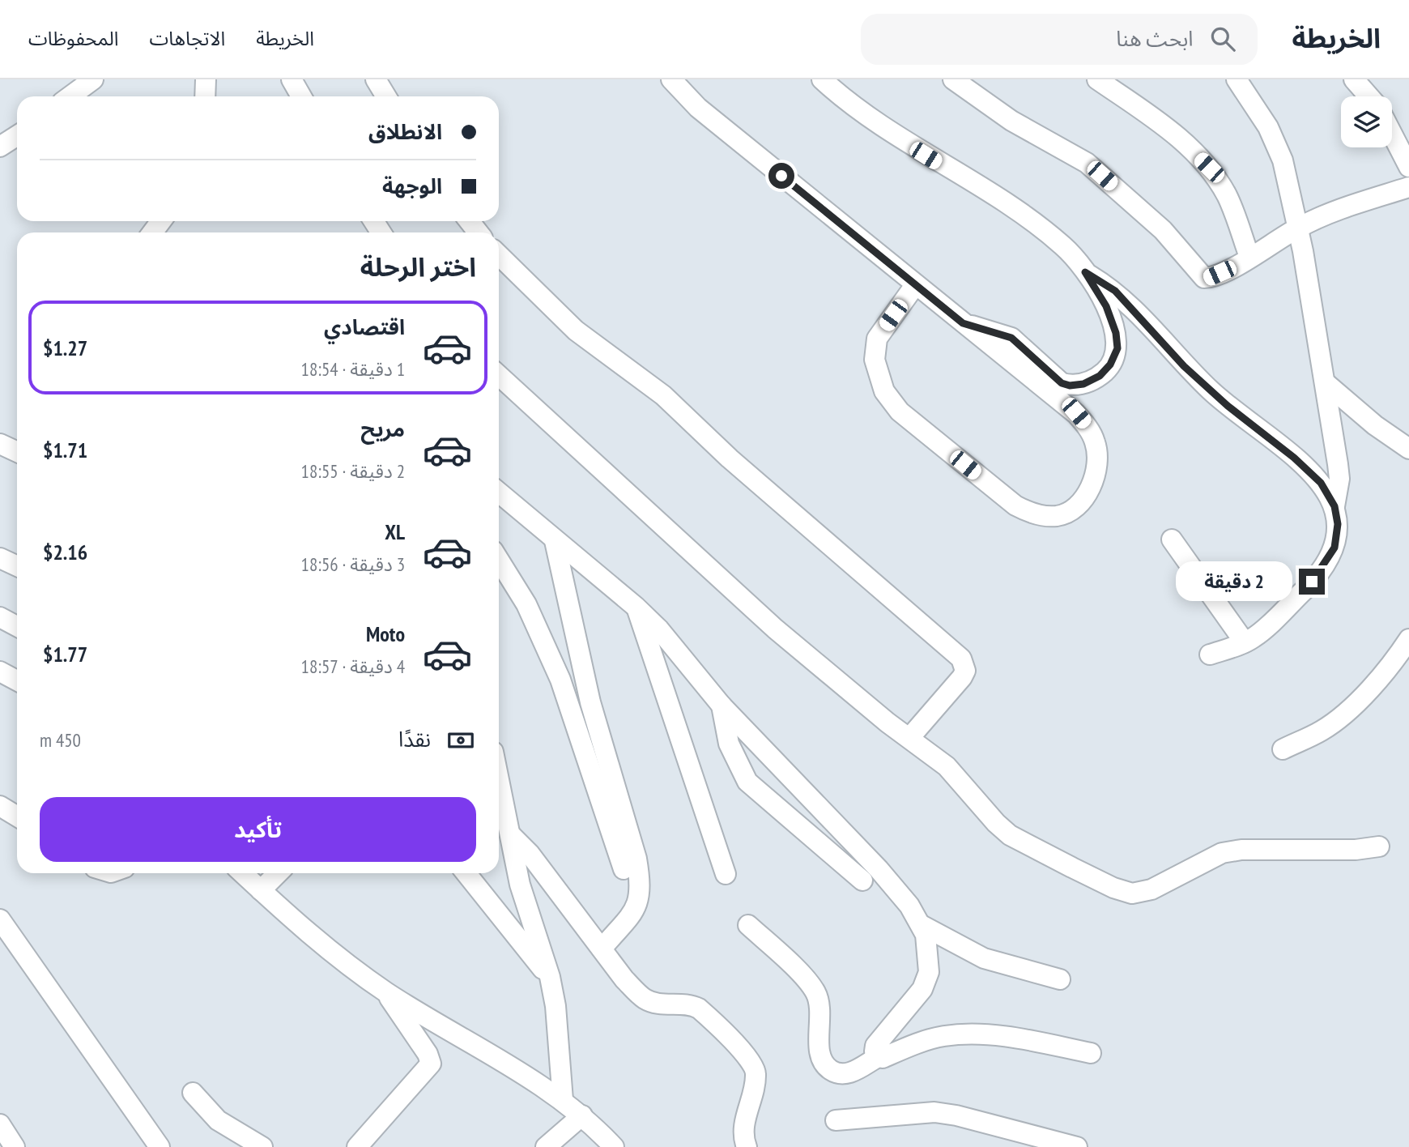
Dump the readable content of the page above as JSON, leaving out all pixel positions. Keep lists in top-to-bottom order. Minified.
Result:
{"page":{"header":"الخريطة","search":"ابحث هنا","nav":["الخريطة","الاتجاهات","المحفوظات"],"banner":["الانطلاق","الوجهة"],"heading":"اختر الرحلة","list":[{"name":"اقتصادي","note":"1 دقيقة · 18:54","value":"$1.27"},{"name":"مريح","note":"2 دقيقة · 18:55","value":"$1.71"},{"name":"XL","note":"3 دقيقة · 18:56","value":"$2.16"},{"name":"Moto","note":"4 دقيقة · 18:57","value":"$1.77"}],"bubble":"2 دقيقة","pay":["نقدًا","450 m"],"buttons":"تأكيد"}}
